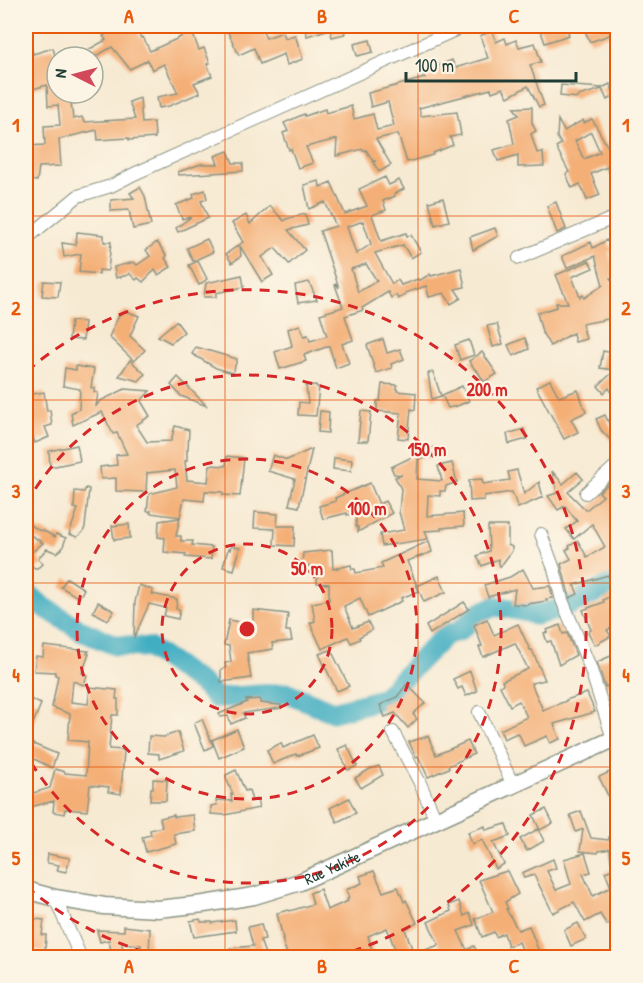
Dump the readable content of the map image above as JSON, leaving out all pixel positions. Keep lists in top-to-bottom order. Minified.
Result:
{"streets":{"main road":["Rue Yakite"]},"scale_bar":"100 m","north":"left","grid":{"columns":["A","B","C"],"rows":["1","2","3","4","5"]},"rings":["200 m","150 m","100 m","50 m"]}
